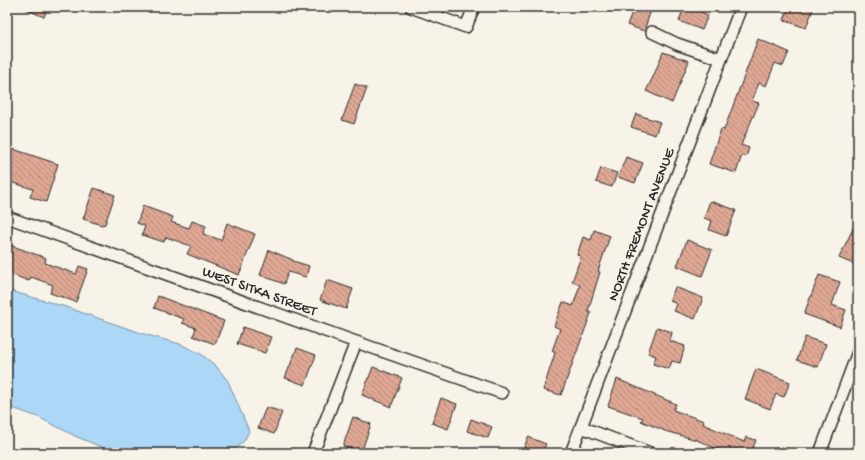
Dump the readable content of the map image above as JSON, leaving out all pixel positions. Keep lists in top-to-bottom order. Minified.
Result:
{"streets":{"street":["NORTH FREMONT AVENUE","WEST SITKA STREET"]}}
